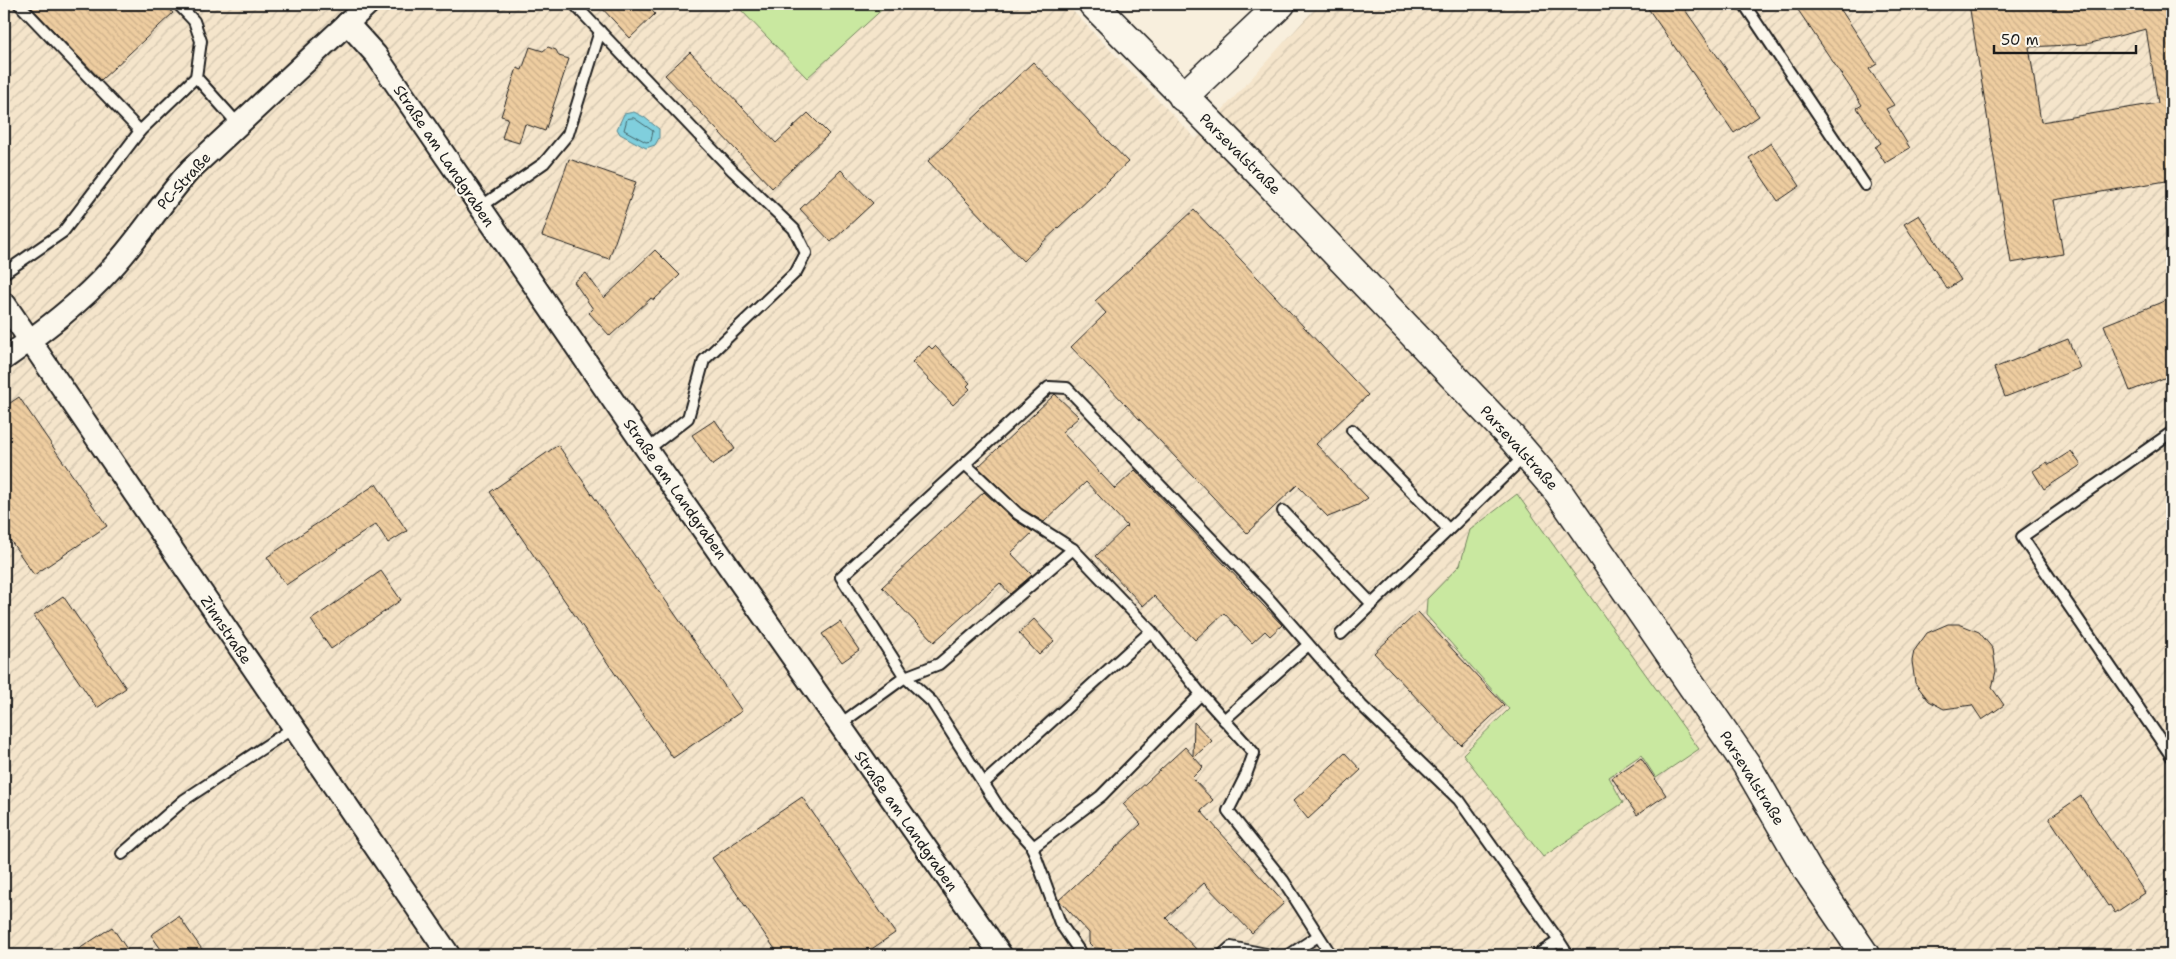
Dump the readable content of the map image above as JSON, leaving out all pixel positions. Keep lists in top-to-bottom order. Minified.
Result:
{"streets":{"street":["Parsevalstraße","Straße am Landgraben","PC-Straße","Zinnstraße"]},"crossings":[["Straße am Landgraben","PC-Straße"],["PC-Straße","Zinnstraße"]],"scale_bar":"50 m"}
